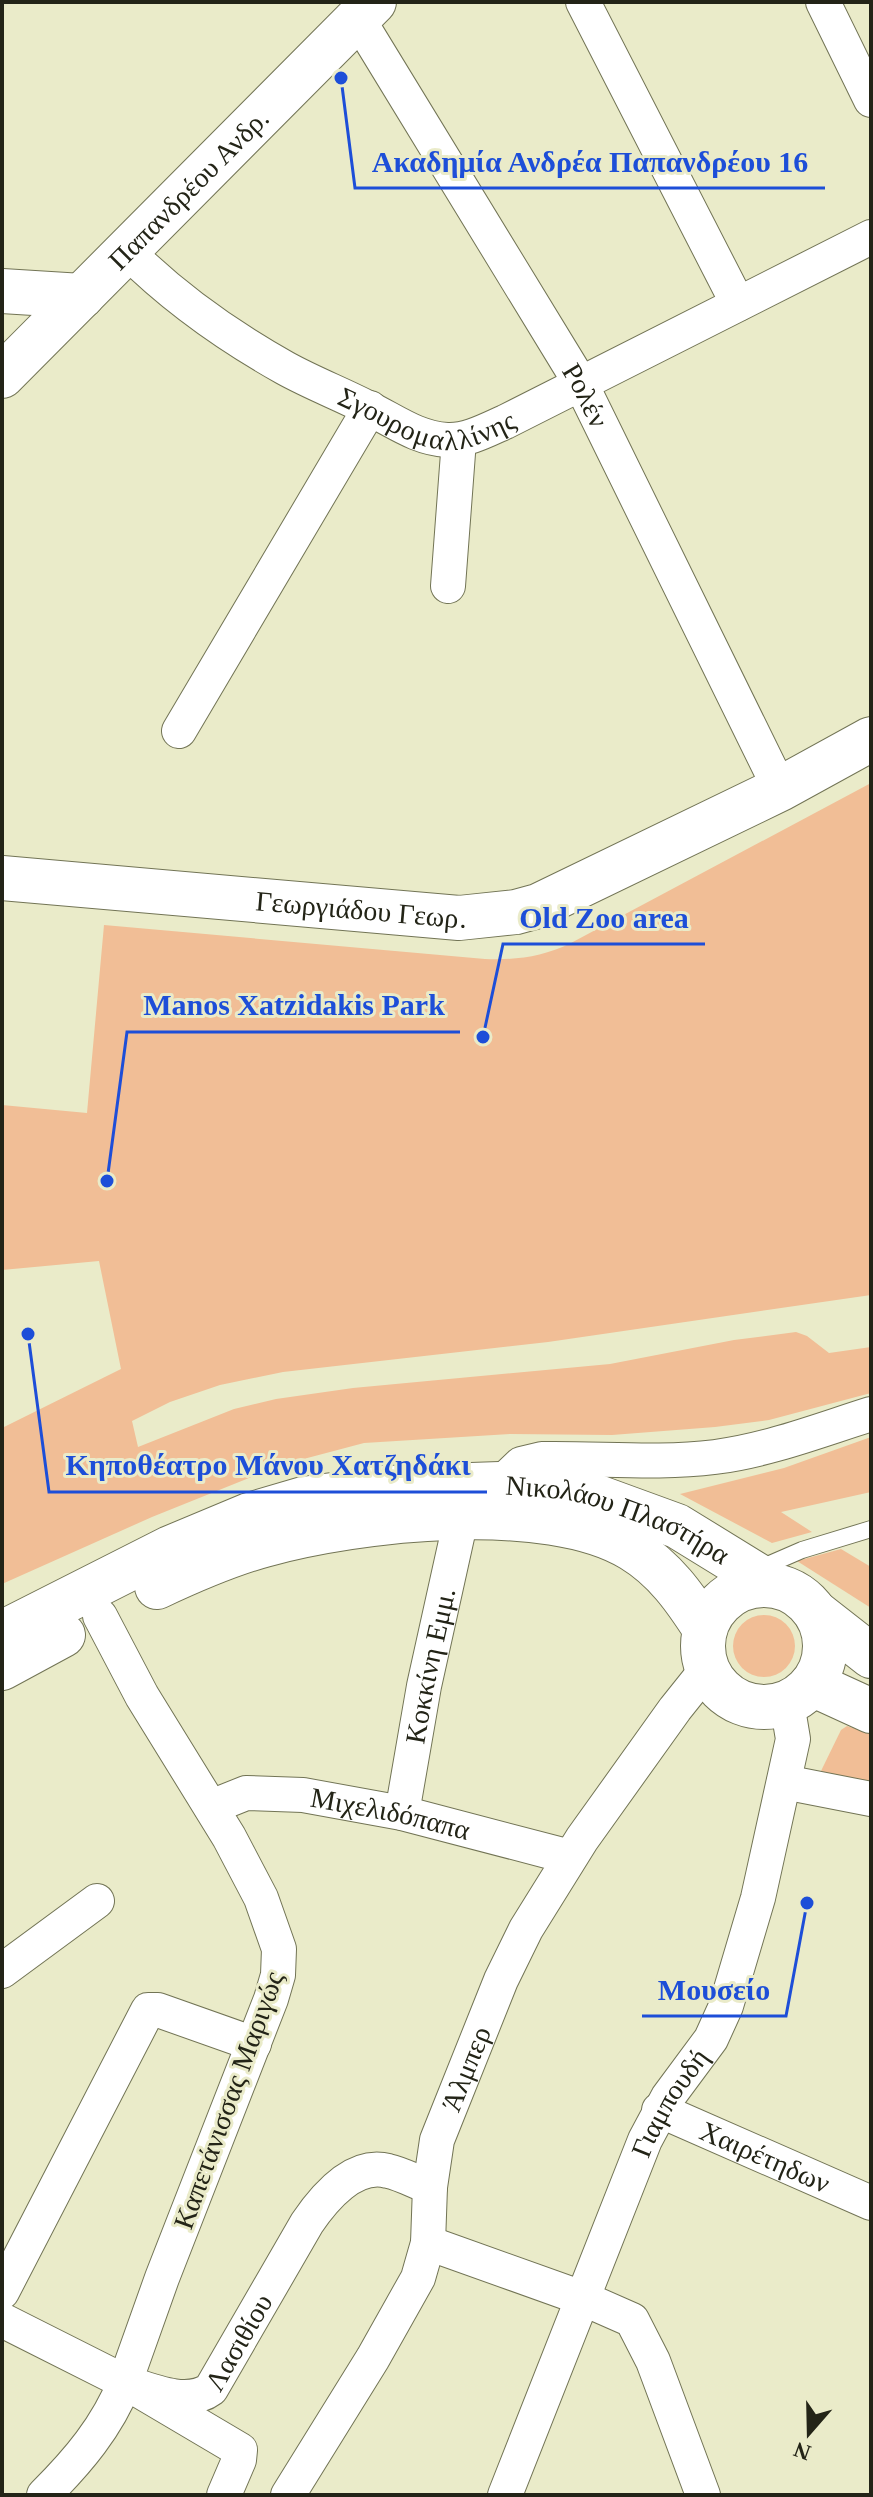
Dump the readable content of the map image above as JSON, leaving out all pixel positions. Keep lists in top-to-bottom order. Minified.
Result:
{"streets":{"main road":["Παπανδρέου Ανδρ.","Γεωργιάδου Γεωρ.","Νικολάου Πλαστήρα"],"street":["Ρολέν","Σγουρομαλλίνης","Κοκκίνη Εμμ.","Μιχελιδόπαπα","Άλμπερ","Καπετάνισσας Μαριγώς","Γιαμπουδή","Χαιρέτηδων","Λασιθίου"]},"crossings":[["Παπανδρέου Ανδρ.","Ρολέν"],["Παπανδρέου Ανδρ.","Σγουρομαλλίνης"],["Ρολέν","Σγουρομαλλίνης"],["Ρολέν","Γεωργιάδου Γεωρ."],["Νικολάου Πλαστήρα","Κοκκίνη Εμμ."],["Νικολάου Πλαστήρα","Άλμπερ"],["Νικολάου Πλαστήρα","Καπετάνισσας Μαριγώς"],["Νικολάου Πλαστήρα","Γιαμπουδή"],["Κοκκίνη Εμμ.","Μιχελιδόπαπα"],["Μιχελιδόπαπα","Άλμπερ"],["Μιχελιδόπαπα","Καπετάνισσας Μαριγώς"],["Άλμπερ","Γιαμπουδή"],["Άλμπερ","Λασιθίου"],["Καπετάνισσας Μαριγώς","Λασιθίου"],["Γιαμπουδή","Χαιρέτηδων"]],"places":["Ακαδημία Ανδρέα Παπανδρέου 16","Old Zoo area","Manos Xatzidakis Park","Κηποθέατρο Μάνου Χατζηδάκι","Μουσείο"],"north":"bottom"}
